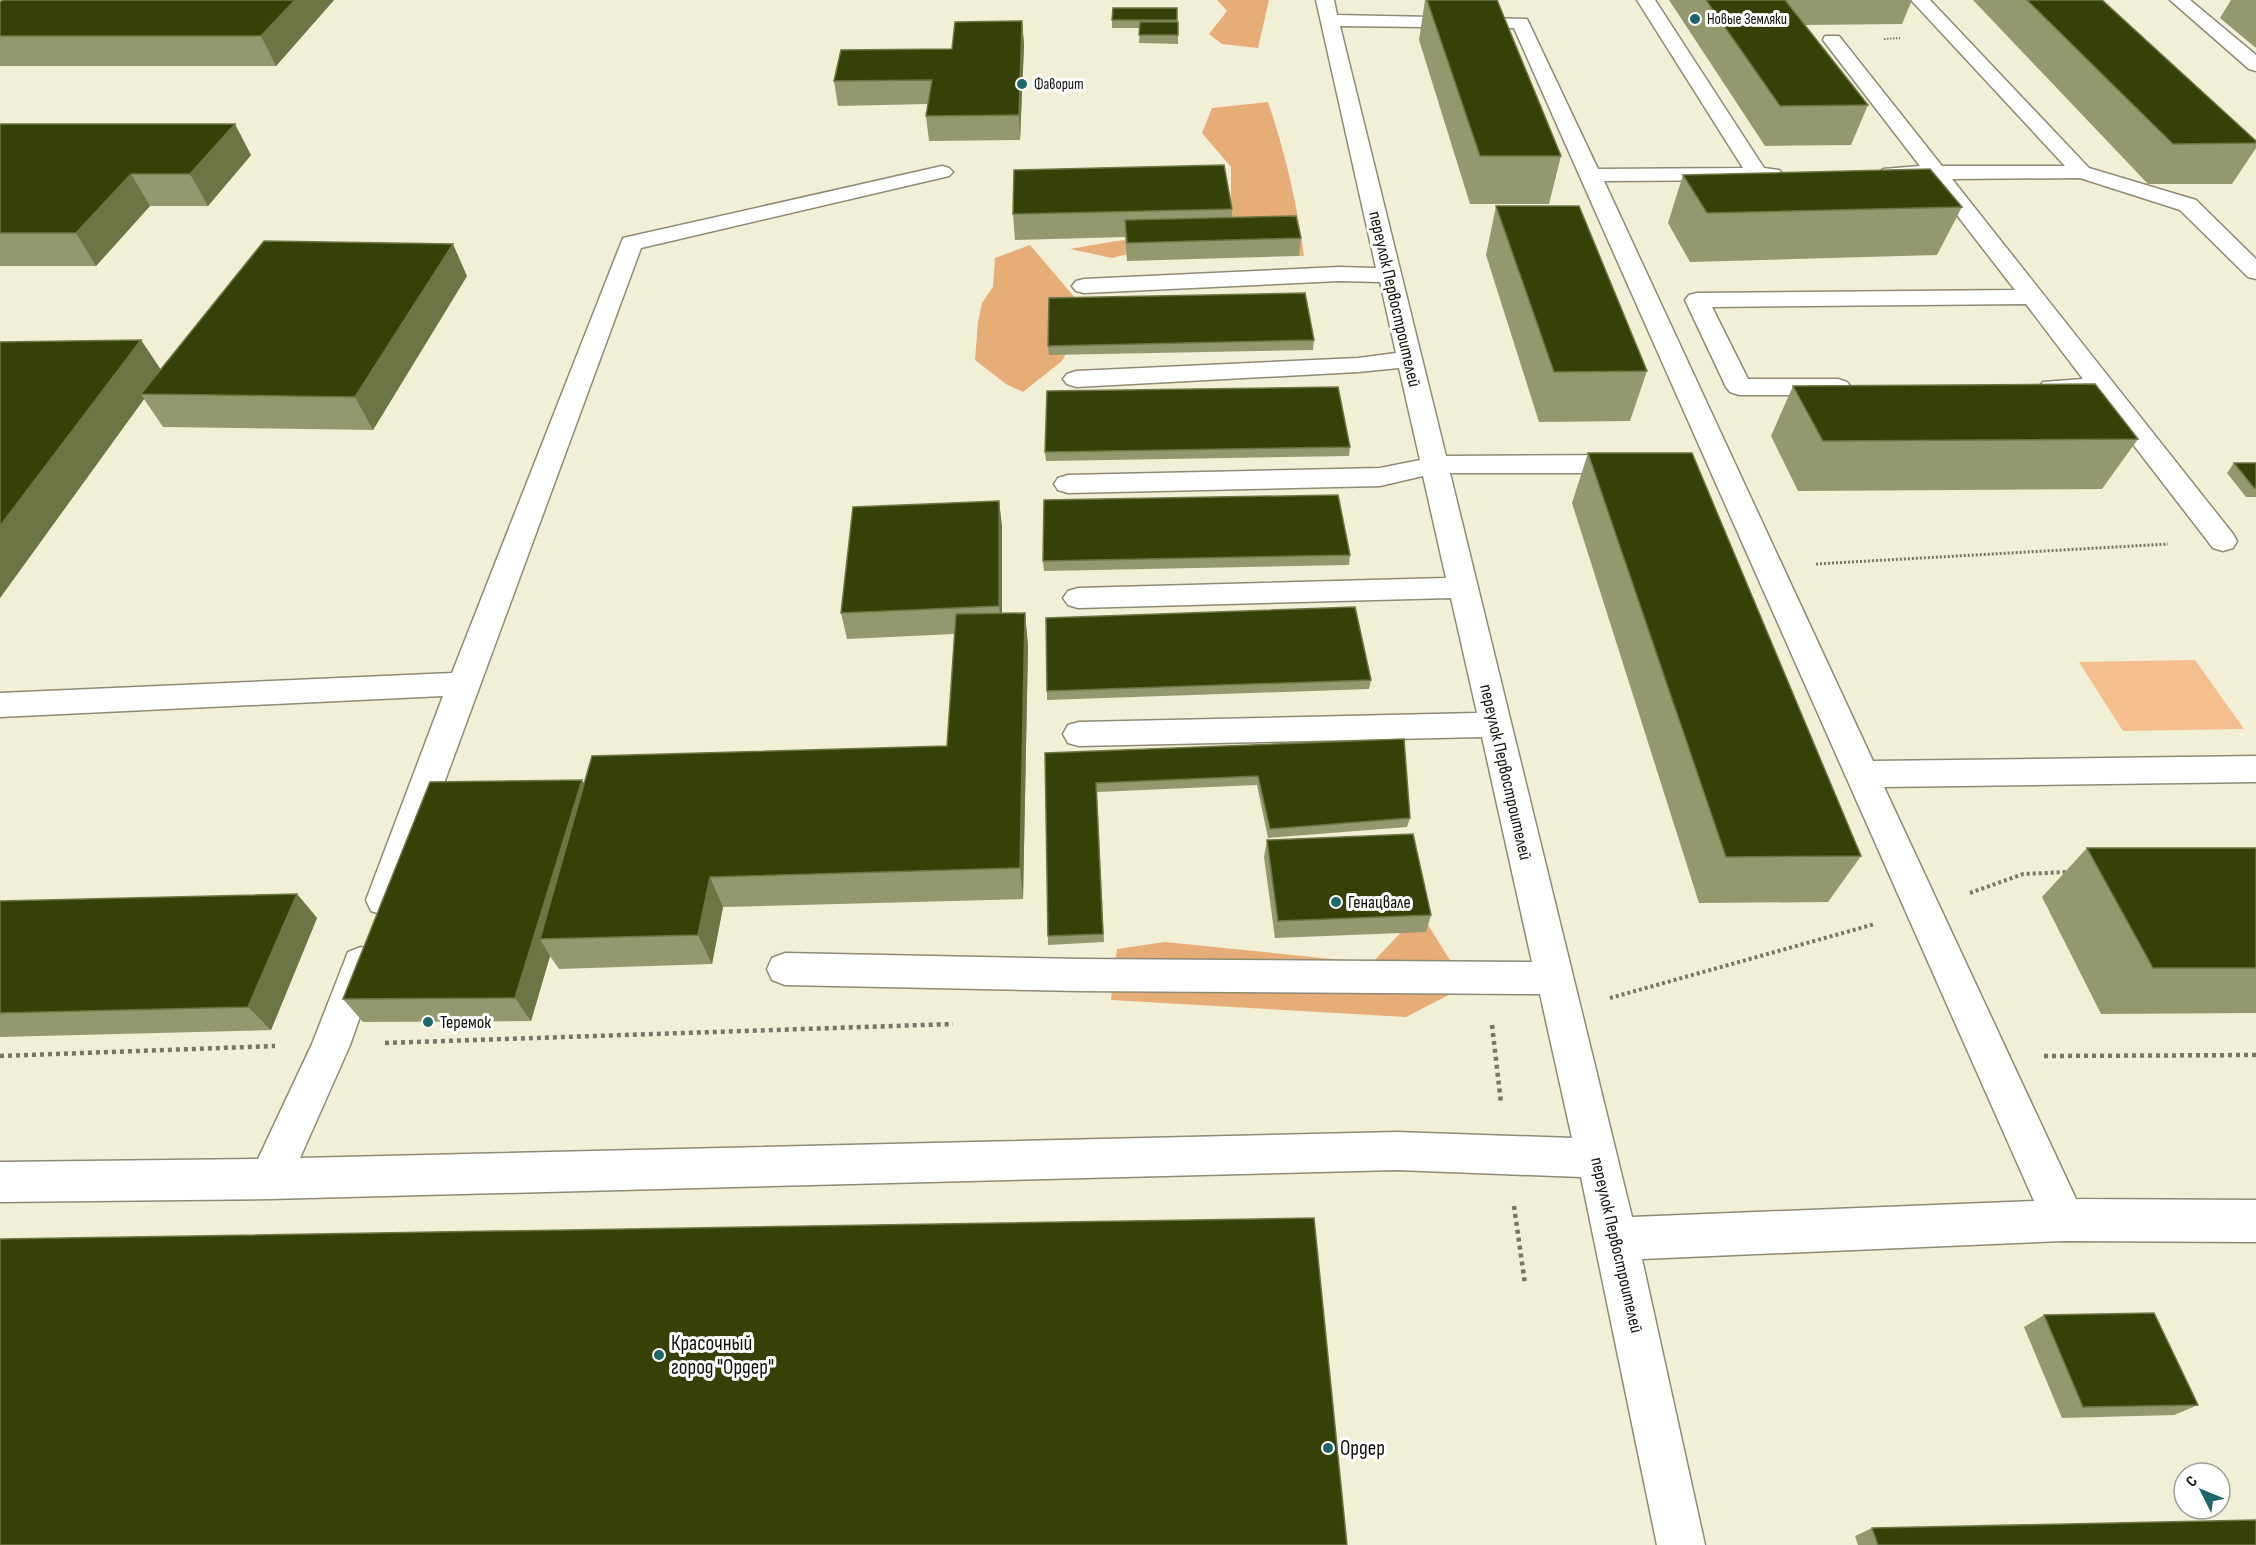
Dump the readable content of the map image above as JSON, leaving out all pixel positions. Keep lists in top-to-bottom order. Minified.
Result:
{"streets":{"street":["переулок Первостроителей"]},"places":["Новые Земляки","Фаворит","Генацвале","Теремок","Красочный город \"Ордер\"","Ордер"],"north":"top left"}
